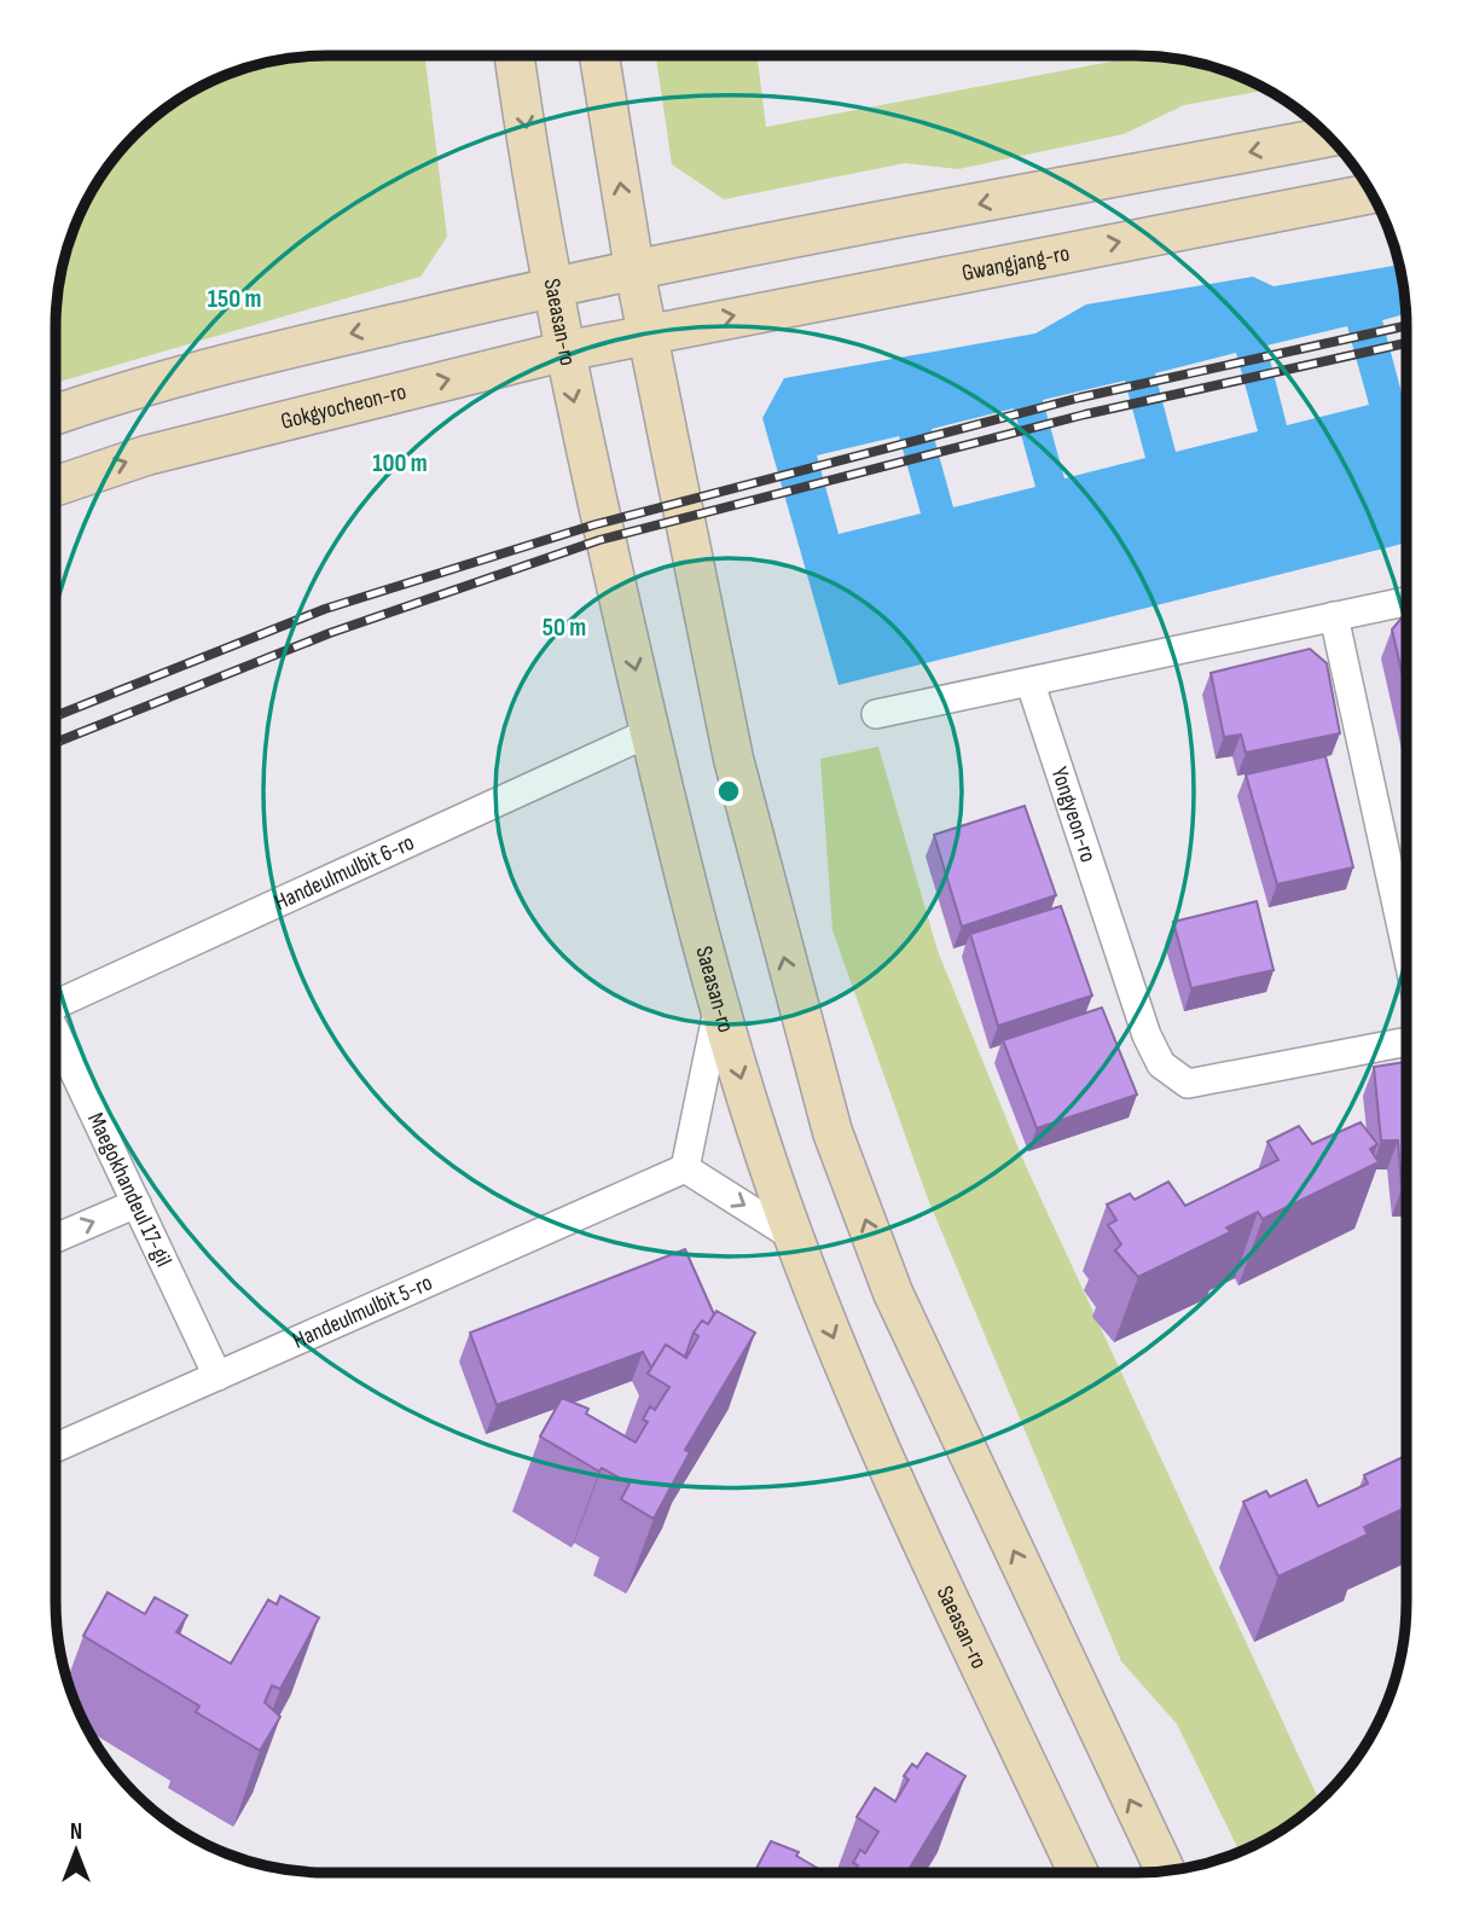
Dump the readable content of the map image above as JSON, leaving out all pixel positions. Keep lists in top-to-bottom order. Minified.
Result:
{"streets":{"main road":["Gwangjang-ro","Saeasan-ro","Gokgyocheon-ro"],"street":["Yongyeon-ro","Handeulmulbit 6-ro","Maegokhandeul 17-gil","Handeulmulbit 5-ro"]},"crossings":[["Gwangjang-ro","Gokgyocheon-ro"],["Saeasan-ro","Gokgyocheon-ro"],["Saeasan-ro","Handeulmulbit 6-ro"],["Maegokhandeul 17-gil","Handeulmulbit 5-ro"]],"north":"top","rings":["150 m","100 m","50 m"]}
